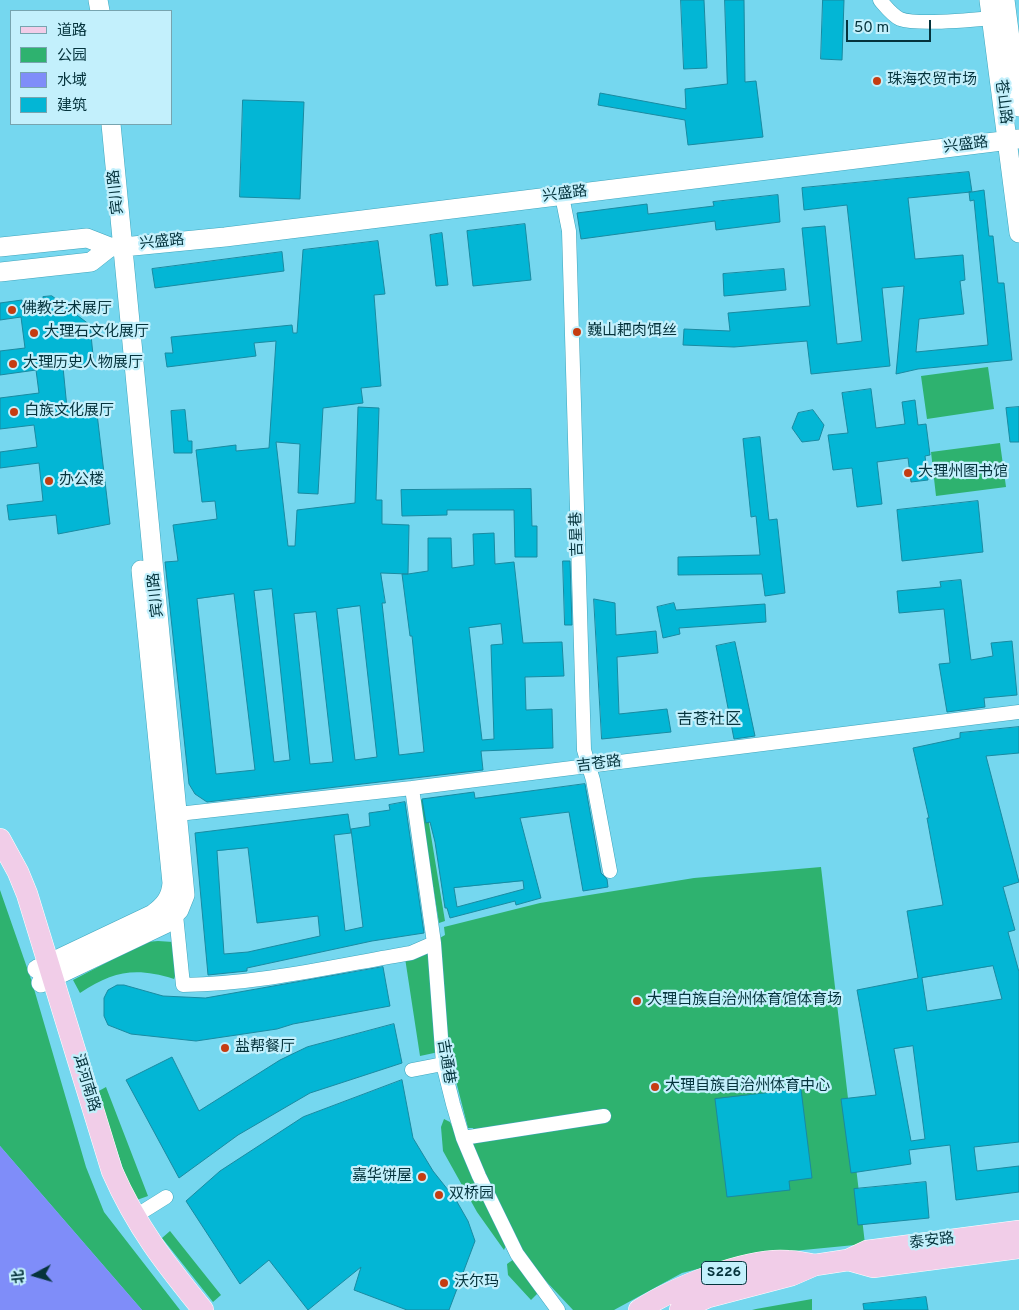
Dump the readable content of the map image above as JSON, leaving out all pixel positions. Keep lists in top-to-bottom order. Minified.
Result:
{"streets":{"main road":["苍山路","兴盛路","宾川路","洱河南路","泰安路","S226"],"street":["吉星巷","吉苍路","吉通巷"]},"crossings":[["苍山路","兴盛路"],["兴盛路","宾川路"],["兴盛路","吉星巷"],["宾川路","吉苍路"],["宾川路","洱河南路"],["吉星巷","吉苍路"],["吉苍路","吉通巷"]],"districts":["吉苍社区"],"places":["珠海农贸市场","佛教艺术展厅","巍山耙肉饵丝","大理石文化展厅","大理历史人物展厅","白族文化展厅","大理州图书馆","办公楼","大理白族自治州体育馆体育场","盐帮餐厅","大理自族自治州体育中心","嘉华饼屋","双桥园","沃尔玛"],"legend":["道路","公园","水域","建筑"],"scale_bar":"50 m","north":"left"}
